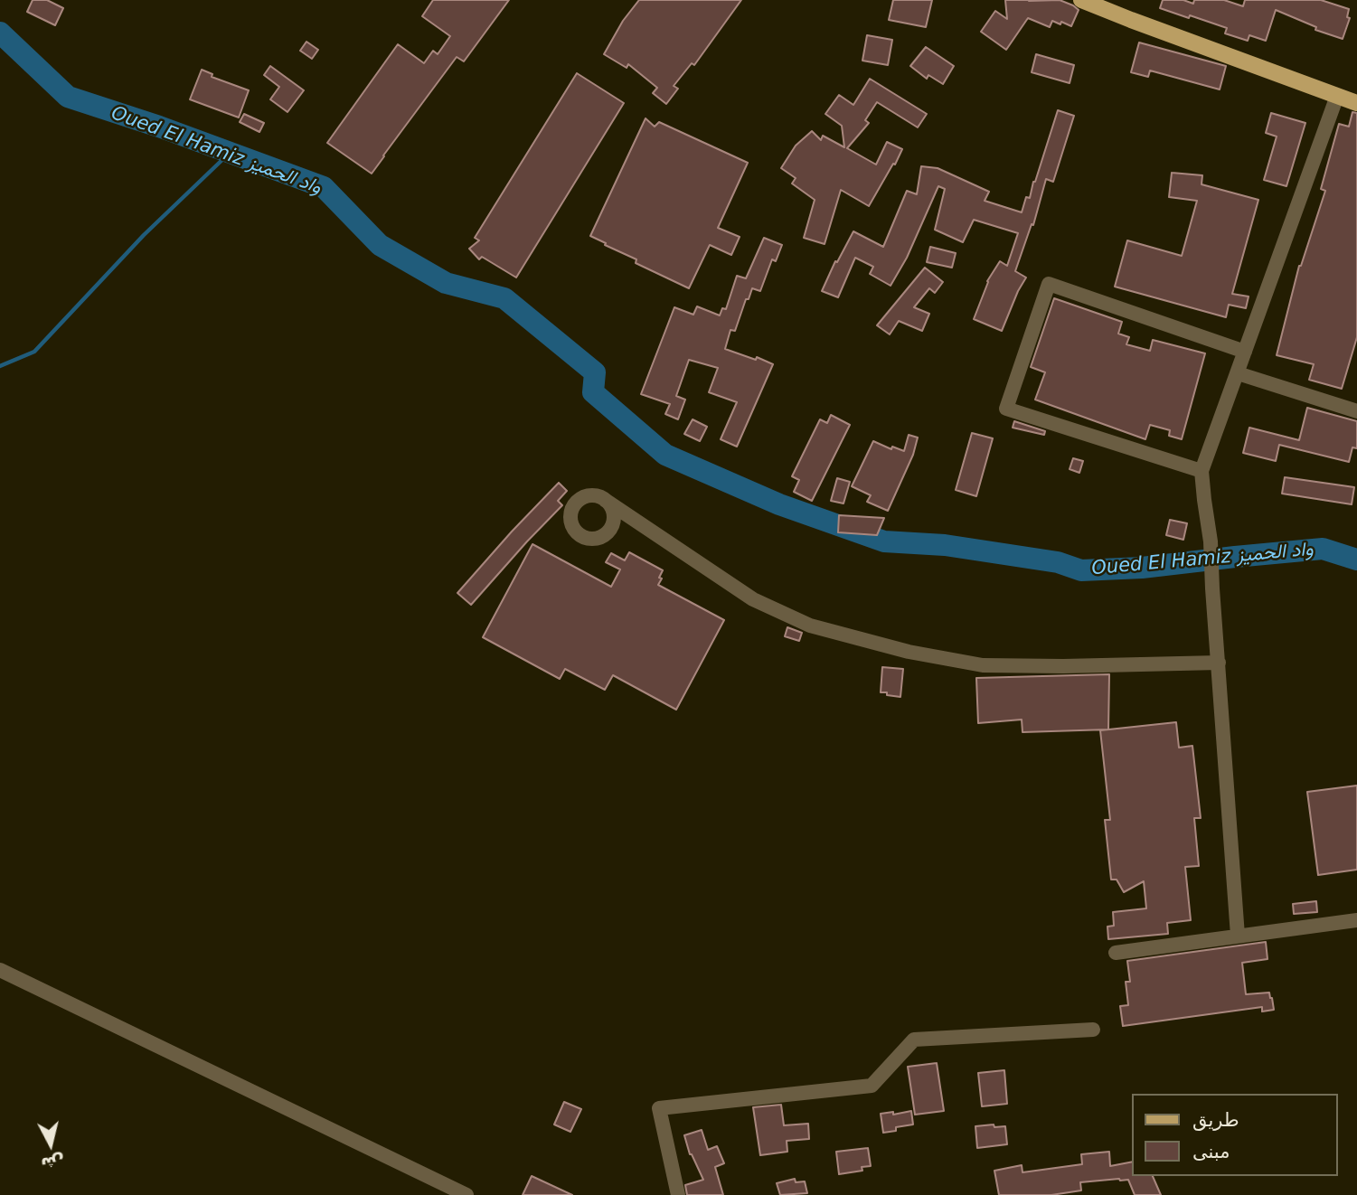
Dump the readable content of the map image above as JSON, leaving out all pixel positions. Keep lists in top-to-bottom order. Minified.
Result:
{"water":["Oued El Hamiz واد الحميز"],"legend":["طريق","مبنى"],"north":"bottom"}
